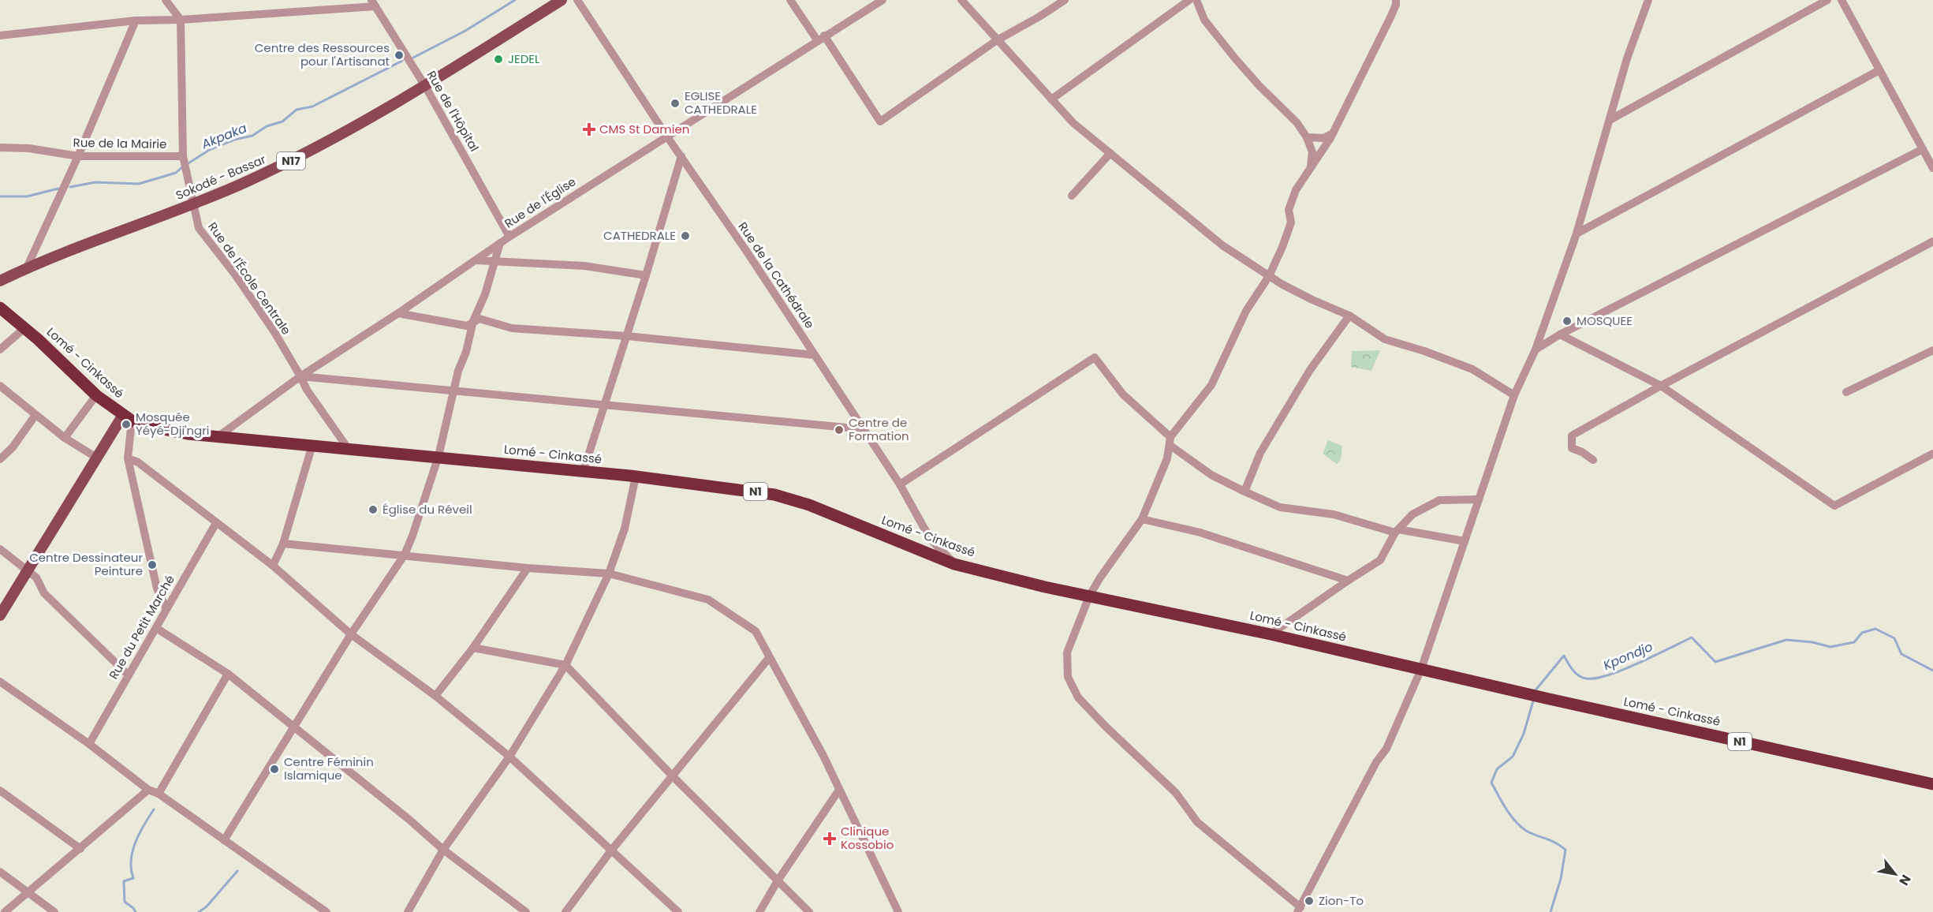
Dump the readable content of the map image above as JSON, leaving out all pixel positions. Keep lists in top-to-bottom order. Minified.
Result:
{"streets":{"highway":["Lomé - Cinkassé","N1"],"main road":["N17","Sokodé - Bassar"],"street":["Rue de l'Hôpital","Rue de la Mairie","Rue de l'Église","Rue de la Cathédrale","Rue de l'École Centrale","Rue du Petit Marché"]},"crossings":[["Rue de l'Hôpital","Sokodé - Bassar"],["Rue de l'Hôpital","Rue de l'Église"],["Rue de la Mairie","Rue de l'École Centrale"],["Sokodé - Bassar","Rue de l'École Centrale"],["Rue de l'Église","Rue de la Cathédrale"],["Rue de l'Église","Rue de l'École Centrale"],["Rue de l'Église","Lomé - Cinkassé"],["Rue de la Cathédrale","Lomé - Cinkassé"],["Rue de l'École Centrale","Lomé - Cinkassé"]],"water":["Akpaka","Kpondjo"],"places":{"other":["Centre des Ressources pour l'Artisanat","JEDEL","EGLISE CATHEDRALE","CATHEDRALE","MOSQUEE","Mosquée Yéyé-Dji'ngri","Centre de Formation","Église du Réveil","Centre Dessinateur Peinture","Centre Féminin Islamique","Zion-To"],"health":["CMS St Damien","Clinique Kossobio"]},"north":"bottom right"}
